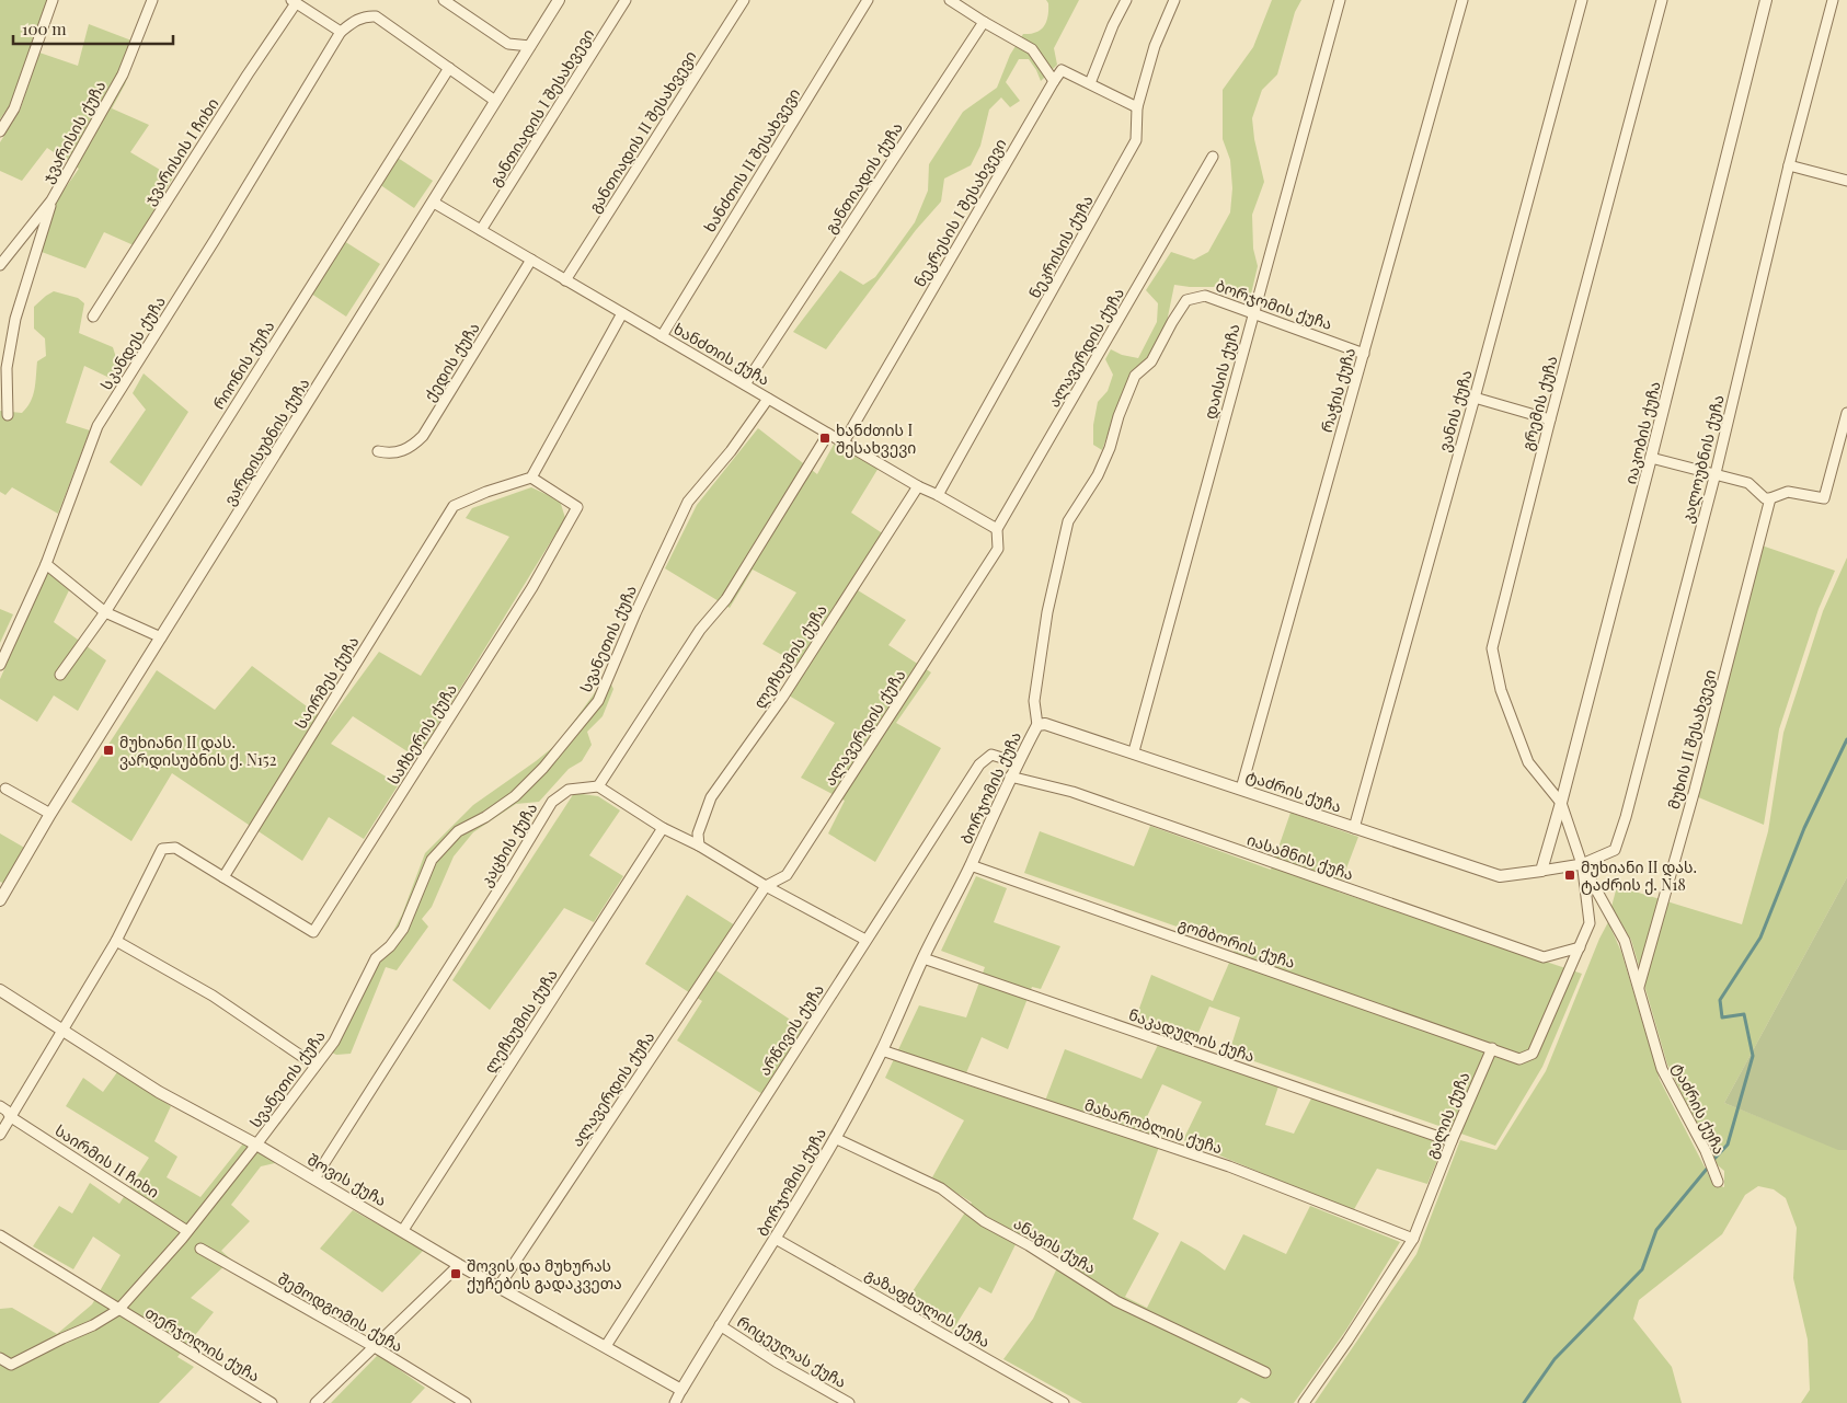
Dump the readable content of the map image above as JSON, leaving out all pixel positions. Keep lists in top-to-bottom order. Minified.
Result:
{"streets":{"street":["განთიადის I შესახვევი","ჯვარისის ქუჩა","განთიადის II შესახვევი","ჯვარისის I ჩიხი","ხანძთის II შესახვევი","განთიადის ქუჩა","ნეკრესის I შესახვევი","ნეკრისის ქუჩა","ბორჯომის ქუჩა","სკანდეს ქუჩა","ალავერდის ქუჩა","ხანძთის ქუჩა","ქედის ქუჩა","რიონის ქუჩა","დაისის ქუჩა","რაჭის ქუჩა","გრემის ქუჩა","ვანის ქუჩა","იაკობის ქუჩა","ვარდისუბნის ქუჩა","კალოუბნის ქუჩა","სვანეთის ქუჩა","ლეჩხუმის ქუჩა","საირმეს ქუჩა","საჩხერის ქუჩა","მუხის II შესახვევი","ტაძრის ქუჩა","კაცხის ქუჩა","იასამნის ქუჩა","გომბორის ქუჩა","არწივის ქუჩა","ნაკადულის ქუჩა","გალის ქუჩა","მახარობლის ქუჩა","საირმის II ჩიხი","შოვის ქუჩა","ანაგის ქუჩა","გაზაფხულის ქუჩა","შემოდგომის ქუჩა","თერჯოლის ქუჩა","რიცეულას ქუჩა"]},"crossings":[["განთიადის I შესახვევი","ხანძთის ქუჩა"],["განთიადის II შესახვევი","ხანძთის ქუჩა"],["ხანძთის II შესახვევი","ხანძთის ქუჩა"],["განთიადის ქუჩა","ხანძთის ქუჩა"],["ნეკრესის I შესახვევი","ხანძთის ქუჩა"],["ნეკრისის ქუჩა","ხანძთის ქუჩა"],["ბორჯომის ქუჩა","დაისის ქუჩა"],["ბორჯომის ქუჩა","რაჭის ქუჩა"],["ბორჯომის ქუჩა","ტაძრის ქუჩა"],["ბორჯომის ქუჩა","იასამნის ქუჩა"],["ბორჯომის ქუჩა","გომბორის ქუჩა"],["ბორჯომის ქუჩა","არწივის ქუჩა"],["ბორჯომის ქუჩა","ნაკადულის ქუჩა"],["ბორჯომის ქუჩა","მახარობლის ქუჩა"],["ბორჯომის ქუჩა","შოვის ქუჩა"],["ბორჯომის ქუჩა","ანაგის ქუჩა"],["ბორჯომის ქუჩა","გაზაფხულის ქუჩა"],["ბორჯომის ქუჩა","რიცეულას ქუჩა"],["ალავერდის ქუჩა","ხანძთის ქუჩა"],["ალავერდის ქუჩა","შოვის ქუჩა"],["ხანძთის ქუჩა","ქედის ქუჩა"],["ხანძთის ქუჩა","ვარდისუბნის ქუჩა"],["ხანძთის ქუჩა","სვანეთის ქუჩა"],["ხანძთის ქუჩა","ლეჩხუმის ქუჩა"],["დაისის ქუჩა","ტაძრის ქუჩა"],["რაჭის ქუჩა","ტაძრის ქუჩა"],["გრემის ქუჩა","იაკობის ქუჩა"],["გრემის ქუჩა","ტაძრის ქუჩა"],["ვანის ქუჩა","ტაძრის ქუჩა"],["იაკობის ქუჩა","კალოუბნის ქუჩა"],["იაკობის ქუჩა","ტაძრის ქუჩა"],["კალოუბნის ქუჩა","ტაძრის ქუჩა"],["სვანეთის ქუჩა","საირმის II ჩიხი"],["სვანეთის ქუჩა","შოვის ქუჩა"],["სვანეთის ქუჩა","თერჯოლის ქუჩა"],["ლეჩხუმის ქუჩა","შოვის ქუჩა"],["საირმეს ქუჩა","საჩხერის ქუჩა"],["მუხის II შესახვევი","ტაძრის ქუჩა"],["კაცხის ქუჩა","შოვის ქუჩა"],["გომბორის ქუჩა","გალის ქუჩა"],["არწივის ქუჩა","შოვის ქუჩა"],["ნაკადულის ქუჩა","გალის ქუჩა"],["გალის ქუჩა","მახარობლის ქუჩა"]],"places":{"transit":["ხანძთის I შესახვევი","მუხიანი II დას. ვარდისუბნის ქ. N152","მუხიანი II დას. ტაძრის ქ. N18","შოვის და მუხურას ქუჩების გადაკვეთა"]},"scale_bar":"100 m"}
